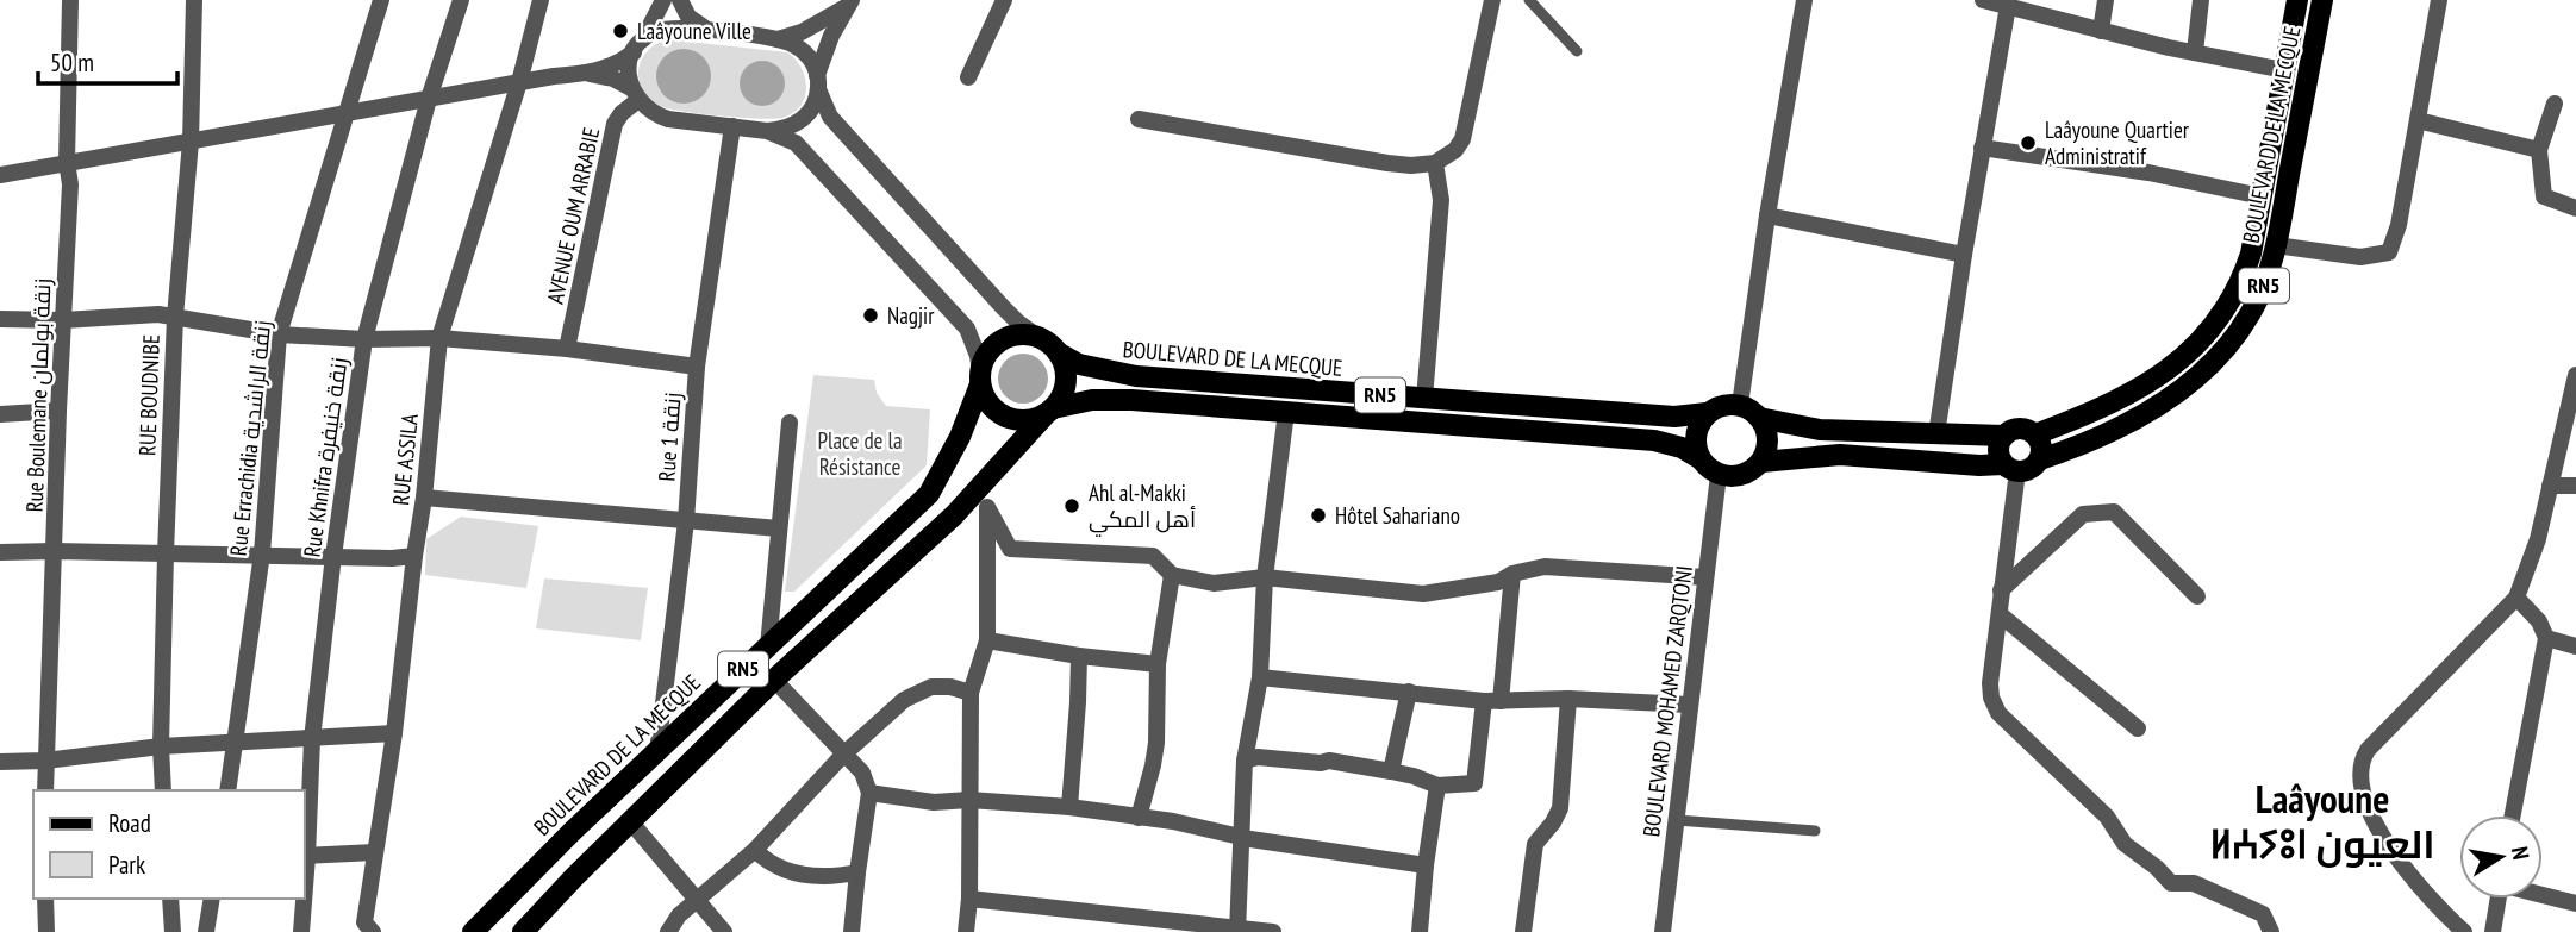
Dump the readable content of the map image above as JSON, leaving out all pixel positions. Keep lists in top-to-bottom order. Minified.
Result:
{"streets":{"main road":["BOULEVARD DE LA MECQUE","RN5"],"street":["AVENUE OUM ARRABIE","Rue Boulemane زنقة بولمان","RUE BOUDNIBE","Rue 1 زنقة","Rue Errachidia زنقة الراشدية","Rue Khnifra زنقة خنيفرة","RUE ASSILA","BOULEVARD MOHAMED ZARQTONI"]},"crossings":[["BOULEVARD DE LA MECQUE","RN5"],["BOULEVARD DE LA MECQUE","Rue 1 زنقة"],["BOULEVARD DE LA MECQUE","BOULEVARD MOHAMED ZARQTONI"],["RN5","BOULEVARD MOHAMED ZARQTONI"]],"districts":["Laâyoune ⵍⵄⵢⵓⵏ العيون"],"parks":["Place de la Résistance"],"places":["Laâyoune Ville","Laâyoune Quartier Administratif","Nagjir","Ahl al-Makki أهل المكي","Hôtel Sahariano"],"legend":["Road","Park"],"scale_bar":"50 m","north":"right"}
